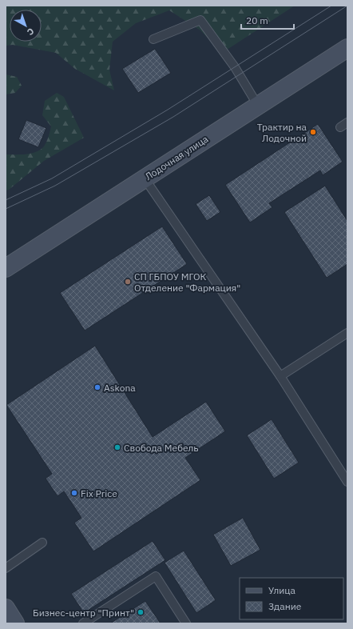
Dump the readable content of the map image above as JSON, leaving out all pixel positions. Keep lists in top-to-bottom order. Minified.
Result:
{"streets":{"street":["Лодочная улица"]},"places":["Трактир на Лодочной","СП ГБПОУ МГОК Отделение \"Фармация\"","Askona","Свобода Мебель","Fix Price","Бизнес-центр \"Принт\""],"legend":["Улица","Здание"],"scale_bar":"20 m","north":"bottom right"}
